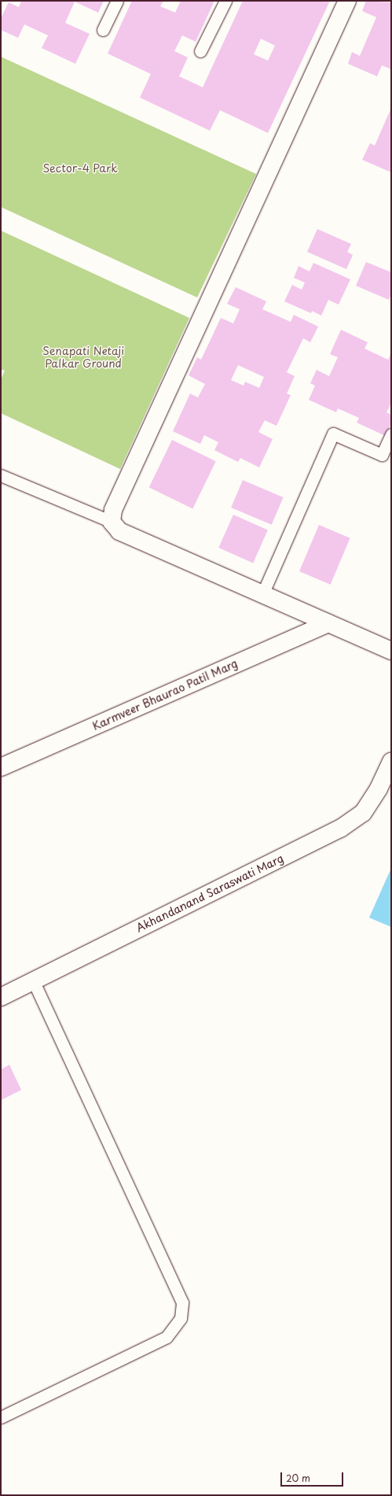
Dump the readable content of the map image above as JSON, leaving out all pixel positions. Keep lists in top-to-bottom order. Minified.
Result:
{"streets":{"street":["Karmveer Bhaurao Patil Marg","Akhandanand Saraswati Marg"]},"parks":["Sector-4 Park","Senapati Netaji Palkar Ground"],"scale_bar":"20 m"}
